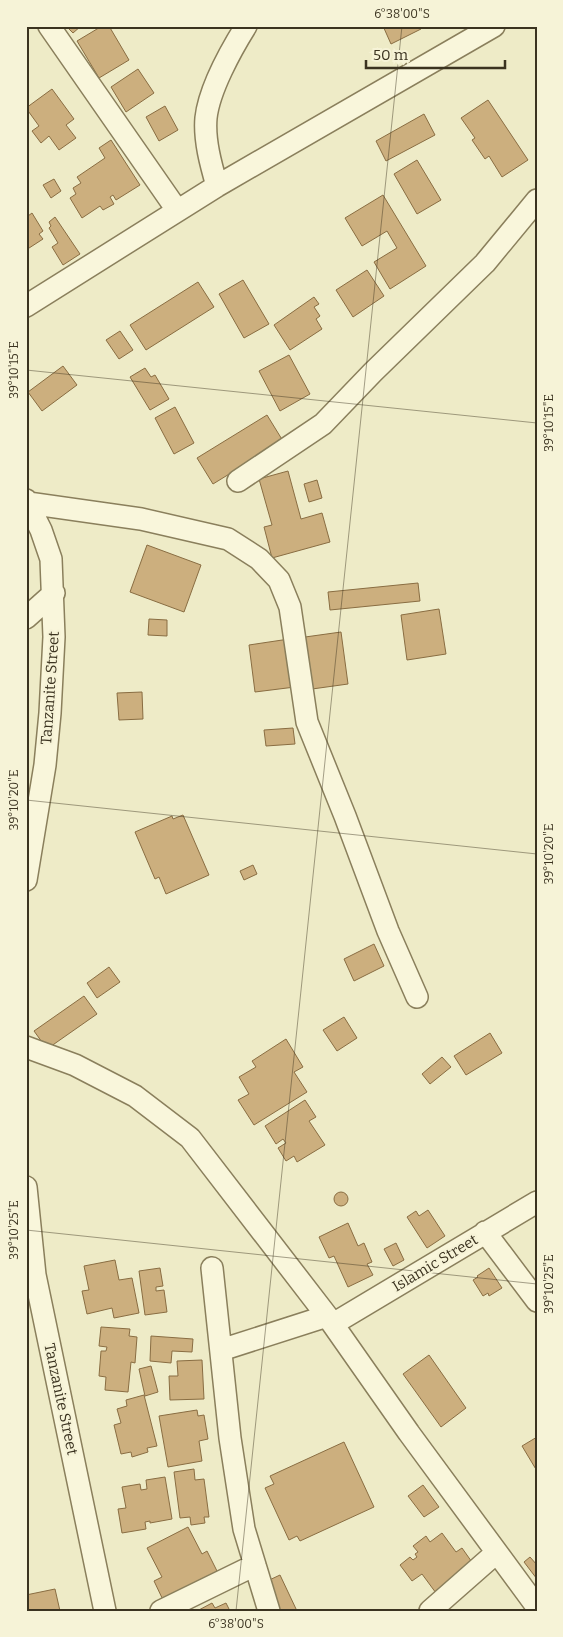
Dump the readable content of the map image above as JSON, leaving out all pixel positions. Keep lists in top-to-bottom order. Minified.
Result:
{"streets":{"street":["Tanzanite Street","Islamic Street"]},"scale_bar":"50 m","coordinates":["6°38'00\"S","39°10'15\"E","39°10'20\"E","39°10'25\"E"]}
